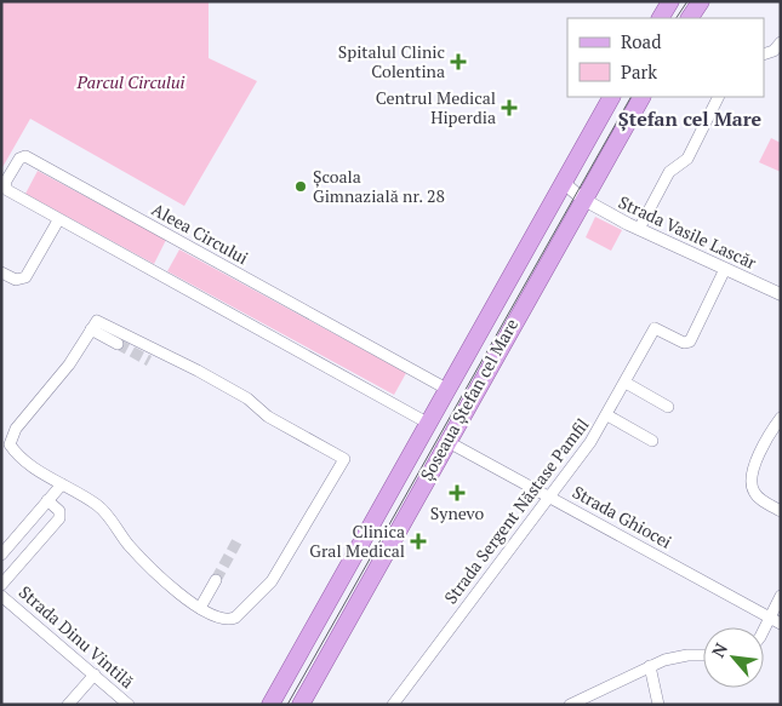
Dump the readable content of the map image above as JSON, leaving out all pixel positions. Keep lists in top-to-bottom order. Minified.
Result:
{"streets":{"main road":["Șoseaua Ștefan cel Mare"],"street":["Strada Vasile Lascăr","Aleea Circului","Strada Sergent Năstase Pamfil","Strada Ghiocei","Strada Dinu Vintilă"]},"crossings":[["Strada Vasile Lascăr","Șoseaua Ștefan cel Mare"],["Strada Vasile Lascăr","Strada Sergent Năstase Pamfil"],["Aleea Circului","Șoseaua Ștefan cel Mare"],["Șoseaua Ștefan cel Mare","Strada Ghiocei"],["Strada Sergent Năstase Pamfil","Strada Ghiocei"]],"districts":["Ștefan cel Mare"],"parks":["Parcul Circului"],"places":{"health":["Spitalul Clinic Colentina","Centrul Medical Hiperdia","Synevo","Clinica Gral Medical"],"other":["Școala Gimnazială nr. 28"]},"legend":["Road","Park"],"north":"top left"}
